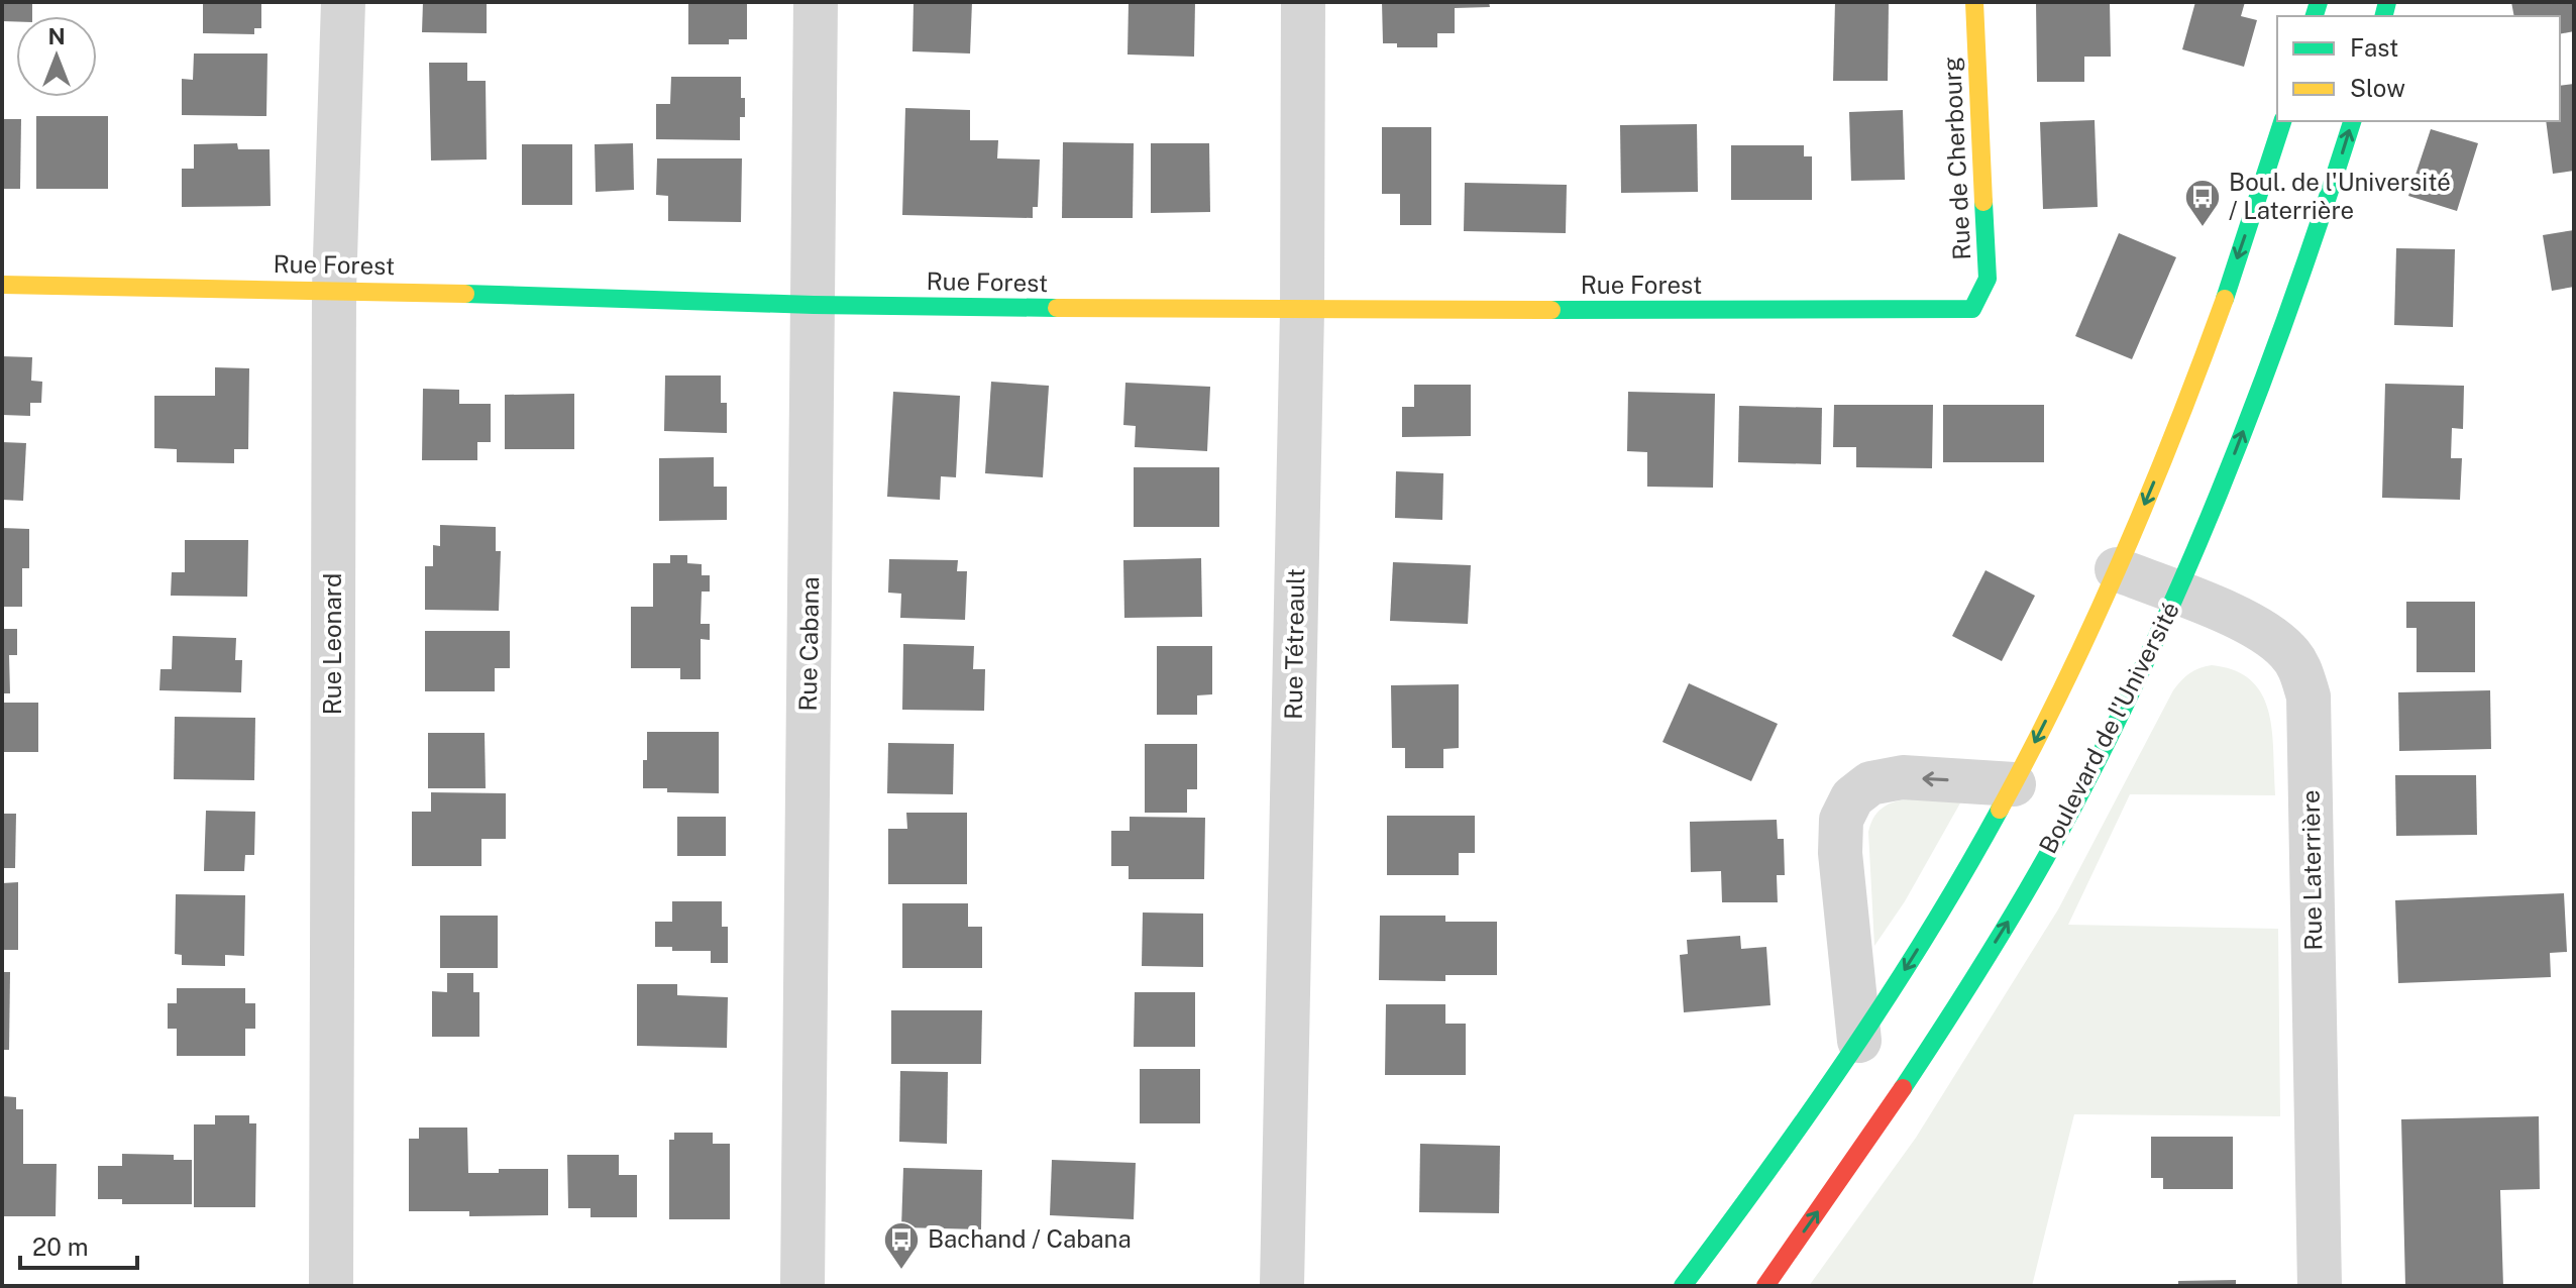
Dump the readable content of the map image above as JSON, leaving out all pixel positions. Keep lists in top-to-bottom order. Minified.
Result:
{"streets":{"main road":["Rue de Cherbourg","Rue Forest","Boulevard de l'Université"],"street":["Rue Leonard","Rue Cabana","Rue Tétreault","Rue Laterrière"]},"crossings":[["Rue de Cherbourg","Rue Forest"],["Rue Forest","Rue Leonard"],["Rue Forest","Rue Cabana"],["Rue Forest","Rue Tétreault"],["Boulevard de l'Université","Rue Laterrière"]],"places":{"bus stop":["Boul. de l'Université / Laterrière","Bachand / Cabana"]},"legend":["Fast","Slow"],"scale_bar":"20 m","north":"top"}
